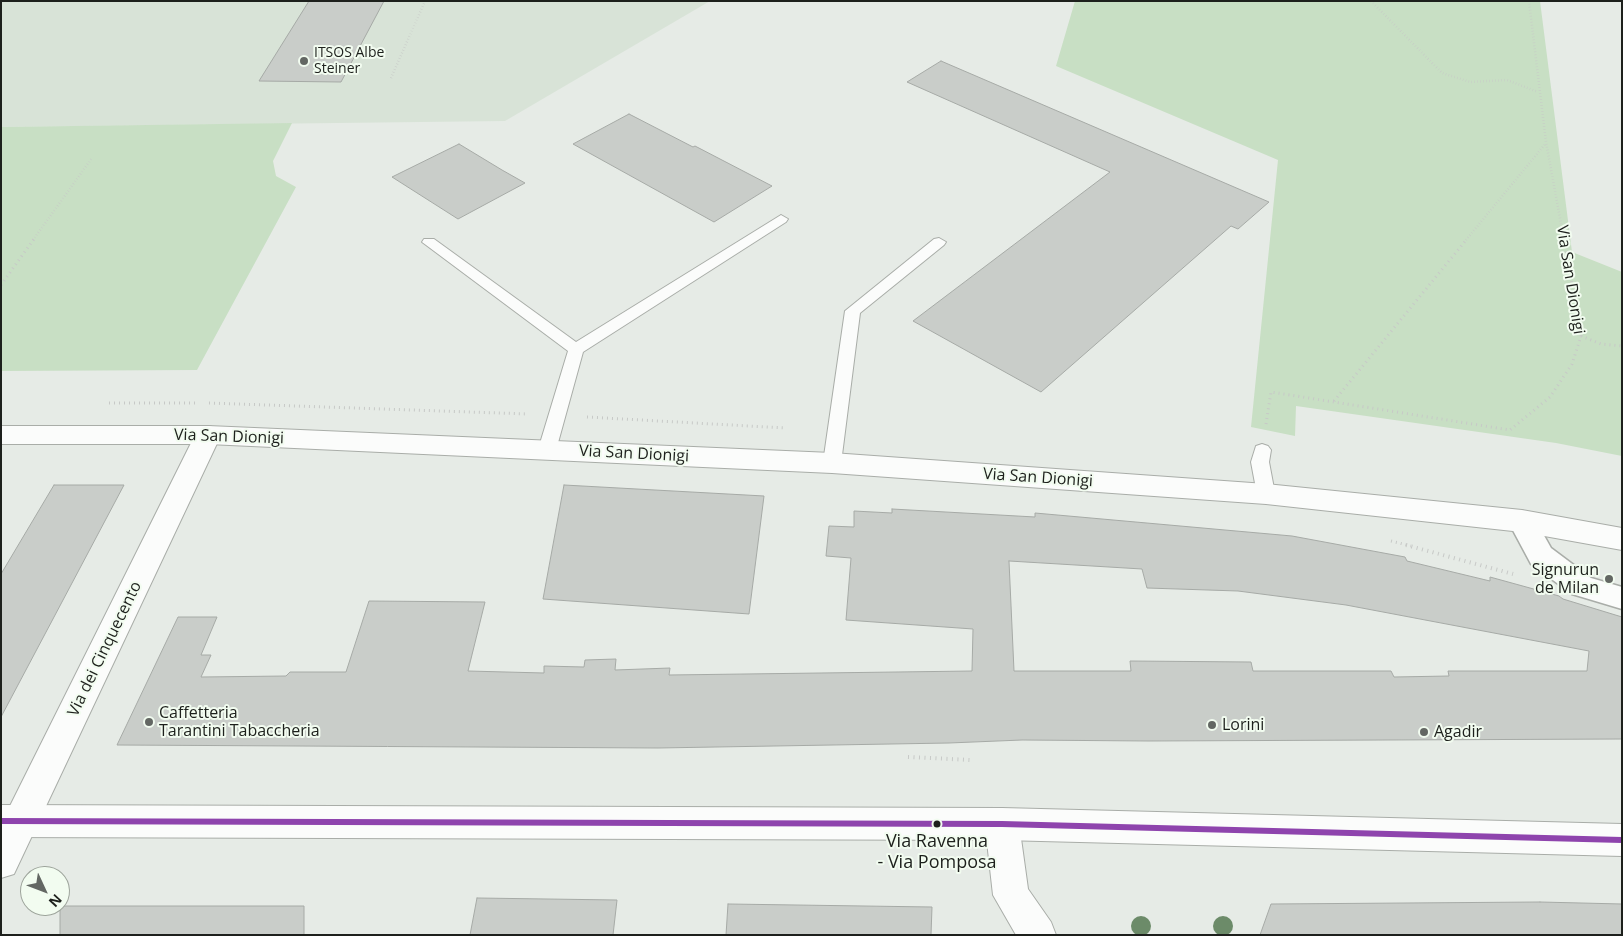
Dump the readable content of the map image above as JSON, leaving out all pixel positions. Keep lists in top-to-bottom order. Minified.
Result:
{"streets":{"street":["Via San Dionigi","Via dei Cinquecento"]},"crossings":[["Via San Dionigi","Via dei Cinquecento"]],"places":["ITSOS Albe Steiner","Signurun de Milan","Caffetteria Tarantini Tabaccheria","Lorini","Agadir","Via Ravenna - Via Pomposa"],"north":"bottom right"}
